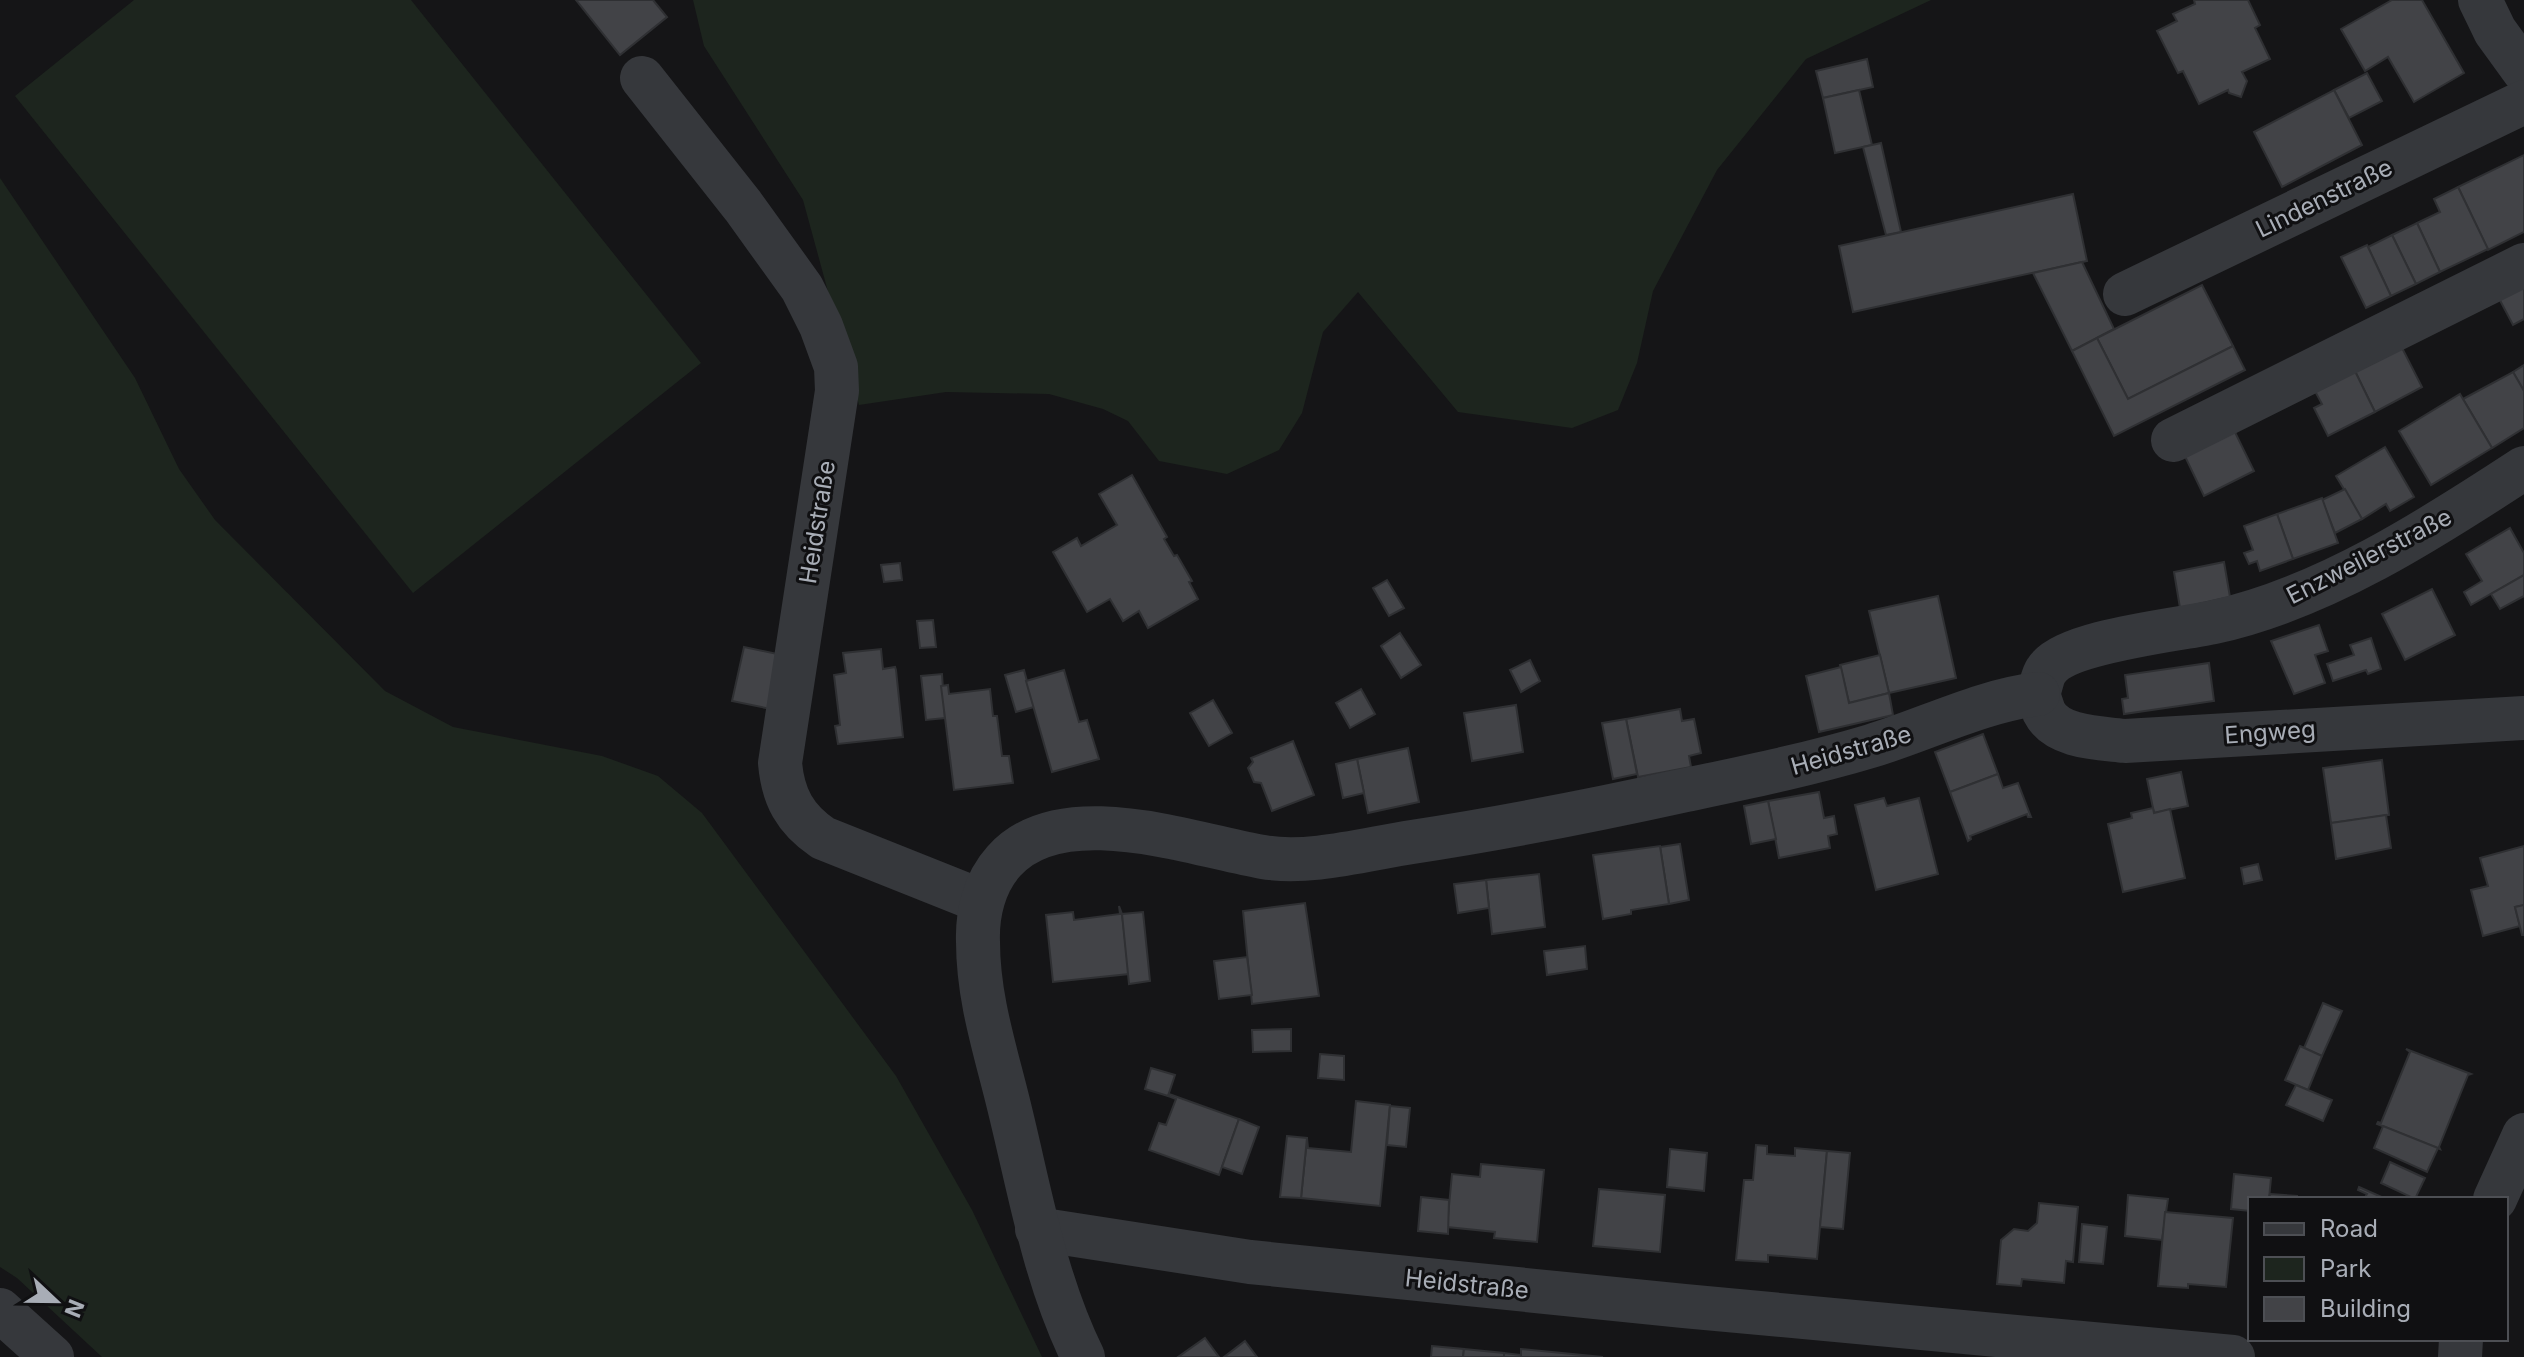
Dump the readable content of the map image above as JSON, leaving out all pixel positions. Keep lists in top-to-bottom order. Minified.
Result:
{"streets":{"street":["Lindenstraße","Heidstraße","Enzweilerstraße","Engweg"]},"crossings":[["Heidstraße","Enzweilerstraße"],["Heidstraße","Engweg"],["Enzweilerstraße","Engweg"]],"legend":["Road","Park","Building"],"north":"right"}
